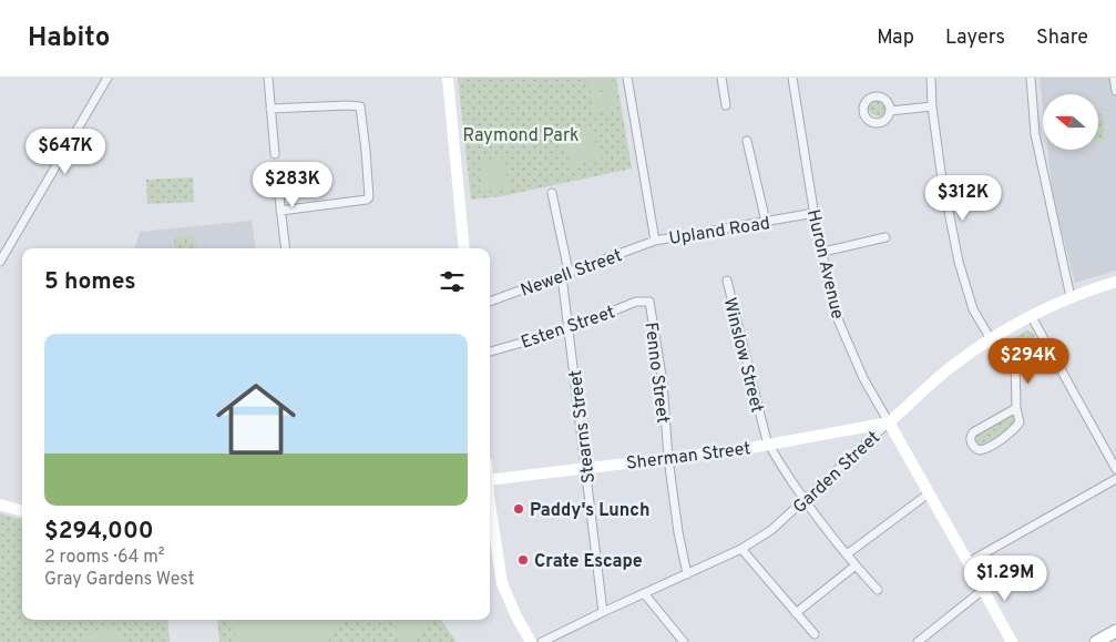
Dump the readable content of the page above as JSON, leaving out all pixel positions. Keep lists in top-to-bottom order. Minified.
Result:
{"streets":{"street":["Upland Road","Huron Avenue","Newell Street","Esten Street","Winslow Street","Fenno Street","Stearns Street","Sherman Street","Garden Street"]},"crossings":[["Upland Road","Huron Avenue"],["Upland Road","Newell Street"],["Huron Avenue","Sherman Street"],["Huron Avenue","Garden Street"],["Newell Street","Stearns Street"],["Esten Street","Fenno Street"],["Esten Street","Stearns Street"],["Winslow Street","Sherman Street"],["Winslow Street","Garden Street"],["Fenno Street","Sherman Street"],["Fenno Street","Garden Street"],["Stearns Street","Sherman Street"],["Stearns Street","Garden Street"],["Sherman Street","Garden Street"]],"parks":["Raymond Park"],"places":["Paddy's Lunch","Crate Escape"],"north":"left","page":{"header":"Habito","nav":["Map","Layers","Share"],"price":["$647K","$283K","$312K","$294K","$1.29M"],"heading":"5 homes","list":[{"name":"$294,000","note":"2 rooms · 64 m² · Gray Gardens West"}]}}
